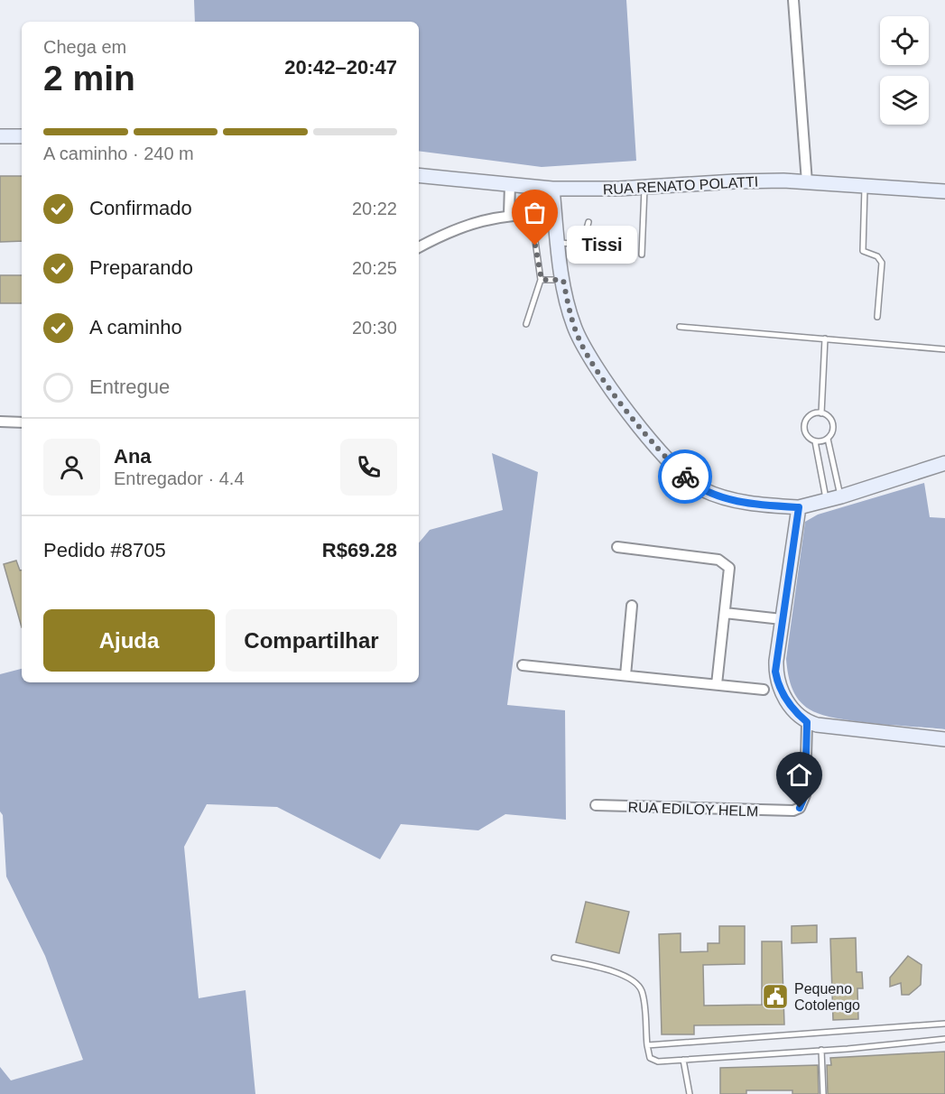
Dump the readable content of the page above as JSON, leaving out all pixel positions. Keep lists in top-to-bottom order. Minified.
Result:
{"streets":{"main road":["RUA RENATO POLATTI"],"street":["RUA EDILOY HELM"]},"places":{"other":["Tissi"],"public building":["Pequeno Cotolengo"]},"page":{"heading":["2 min","Chega em","20:42–20:47"],"panel":["Ana","Entregador · 4.4","Pedido #8705","R$69.28"],"bar":"A caminho · 240 m","list":[["Confirmado","20:22"],["Preparando","20:25"],["A caminho","20:30"],"Entregue"],"bubble":"Tissi","buttons":["Ajuda","Compartilhar"]}}
